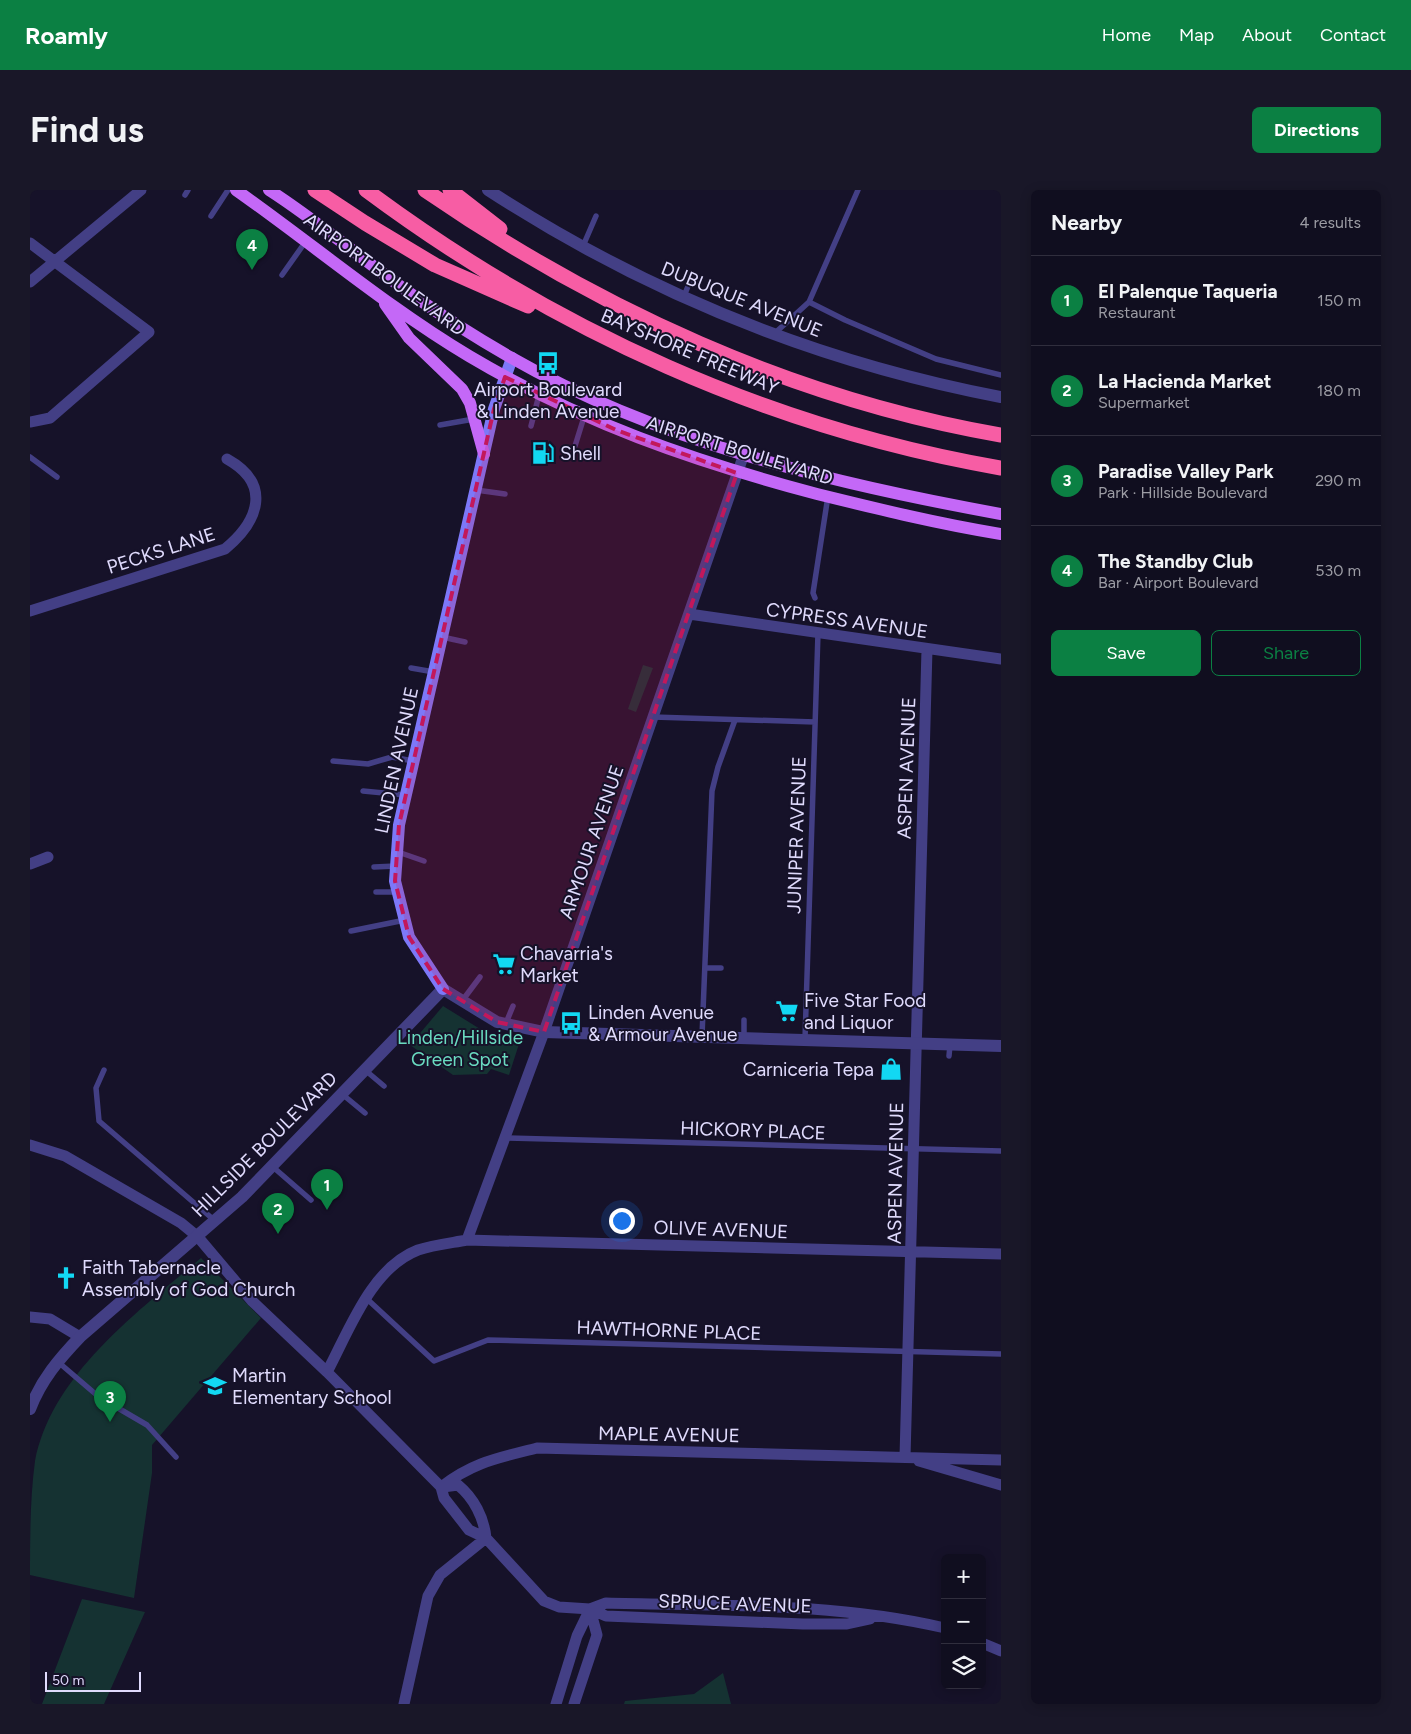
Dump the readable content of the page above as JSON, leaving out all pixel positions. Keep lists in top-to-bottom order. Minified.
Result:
{"streets":{"highway":["BAYSHORE FREEWAY"],"main road":["AIRPORT BOULEVARD","LINDEN AVENUE"],"street":["DUBUQUE AVENUE","PECKS LANE","CYPRESS AVENUE","ASPEN AVENUE","ARMOUR AVENUE","HILLSIDE BOULEVARD","OLIVE AVENUE","MAPLE AVENUE","SPRUCE AVENUE"],"lane":["JUNIPER AVENUE","HICKORY PLACE","HAWTHORNE PLACE"]},"crossings":[["AIRPORT BOULEVARD","LINDEN AVENUE"],["AIRPORT BOULEVARD","ARMOUR AVENUE"],["CYPRESS AVENUE","ASPEN AVENUE"],["CYPRESS AVENUE","JUNIPER AVENUE"],["CYPRESS AVENUE","ARMOUR AVENUE"],["LINDEN AVENUE","ASPEN AVENUE"],["LINDEN AVENUE","JUNIPER AVENUE"],["LINDEN AVENUE","ARMOUR AVENUE"],["LINDEN AVENUE","HILLSIDE BOULEVARD"],["ASPEN AVENUE","HICKORY PLACE"],["ASPEN AVENUE","OLIVE AVENUE"],["ASPEN AVENUE","HAWTHORNE PLACE"],["ASPEN AVENUE","MAPLE AVENUE"],["ARMOUR AVENUE","HICKORY PLACE"],["ARMOUR AVENUE","OLIVE AVENUE"],["HILLSIDE BOULEVARD","SPRUCE AVENUE"],["OLIVE AVENUE","HAWTHORNE PLACE"],["OLIVE AVENUE","SPRUCE AVENUE"],["MAPLE AVENUE","SPRUCE AVENUE"]],"parks":["Linden/Hillside Green Spot"],"places":{"bus stop":["Airport Boulevard & Linden Avenue","Linden Avenue & Armour Avenue"],"fuel station":["Shell"],"supermarket":["Chavarria's Market","Five Star Food and Liquor"],"shop":["Carniceria Tepa"],"church":["Faith Tabernacle Assembly of God Church"],"school or university":["Martin Elementary School"]},"scale_bar":"50 m","page":{"header":"Roamly","nav":["Home","Map","About","Contact"],"buttons":["Directions",["Save","Share"]],"title":"Find us","heading":["Nearby","4 results"],"pins":["4","1","2","3"],"list":[{"mark":"1","name":"El Palenque Taqueria","note":"Restaurant","value":"150 m"},{"mark":"2","name":"La Hacienda Market","note":"Supermarket","value":"180 m"},{"mark":"3","name":"Paradise Valley Park","note":"Park · Hillside Boulevard","value":"290 m"},{"mark":"4","name":"The Standby Club","note":"Bar · Airport Boulevard","value":"530 m"}],"map_buttons":["+","−"],"scale":"50 m"}}
